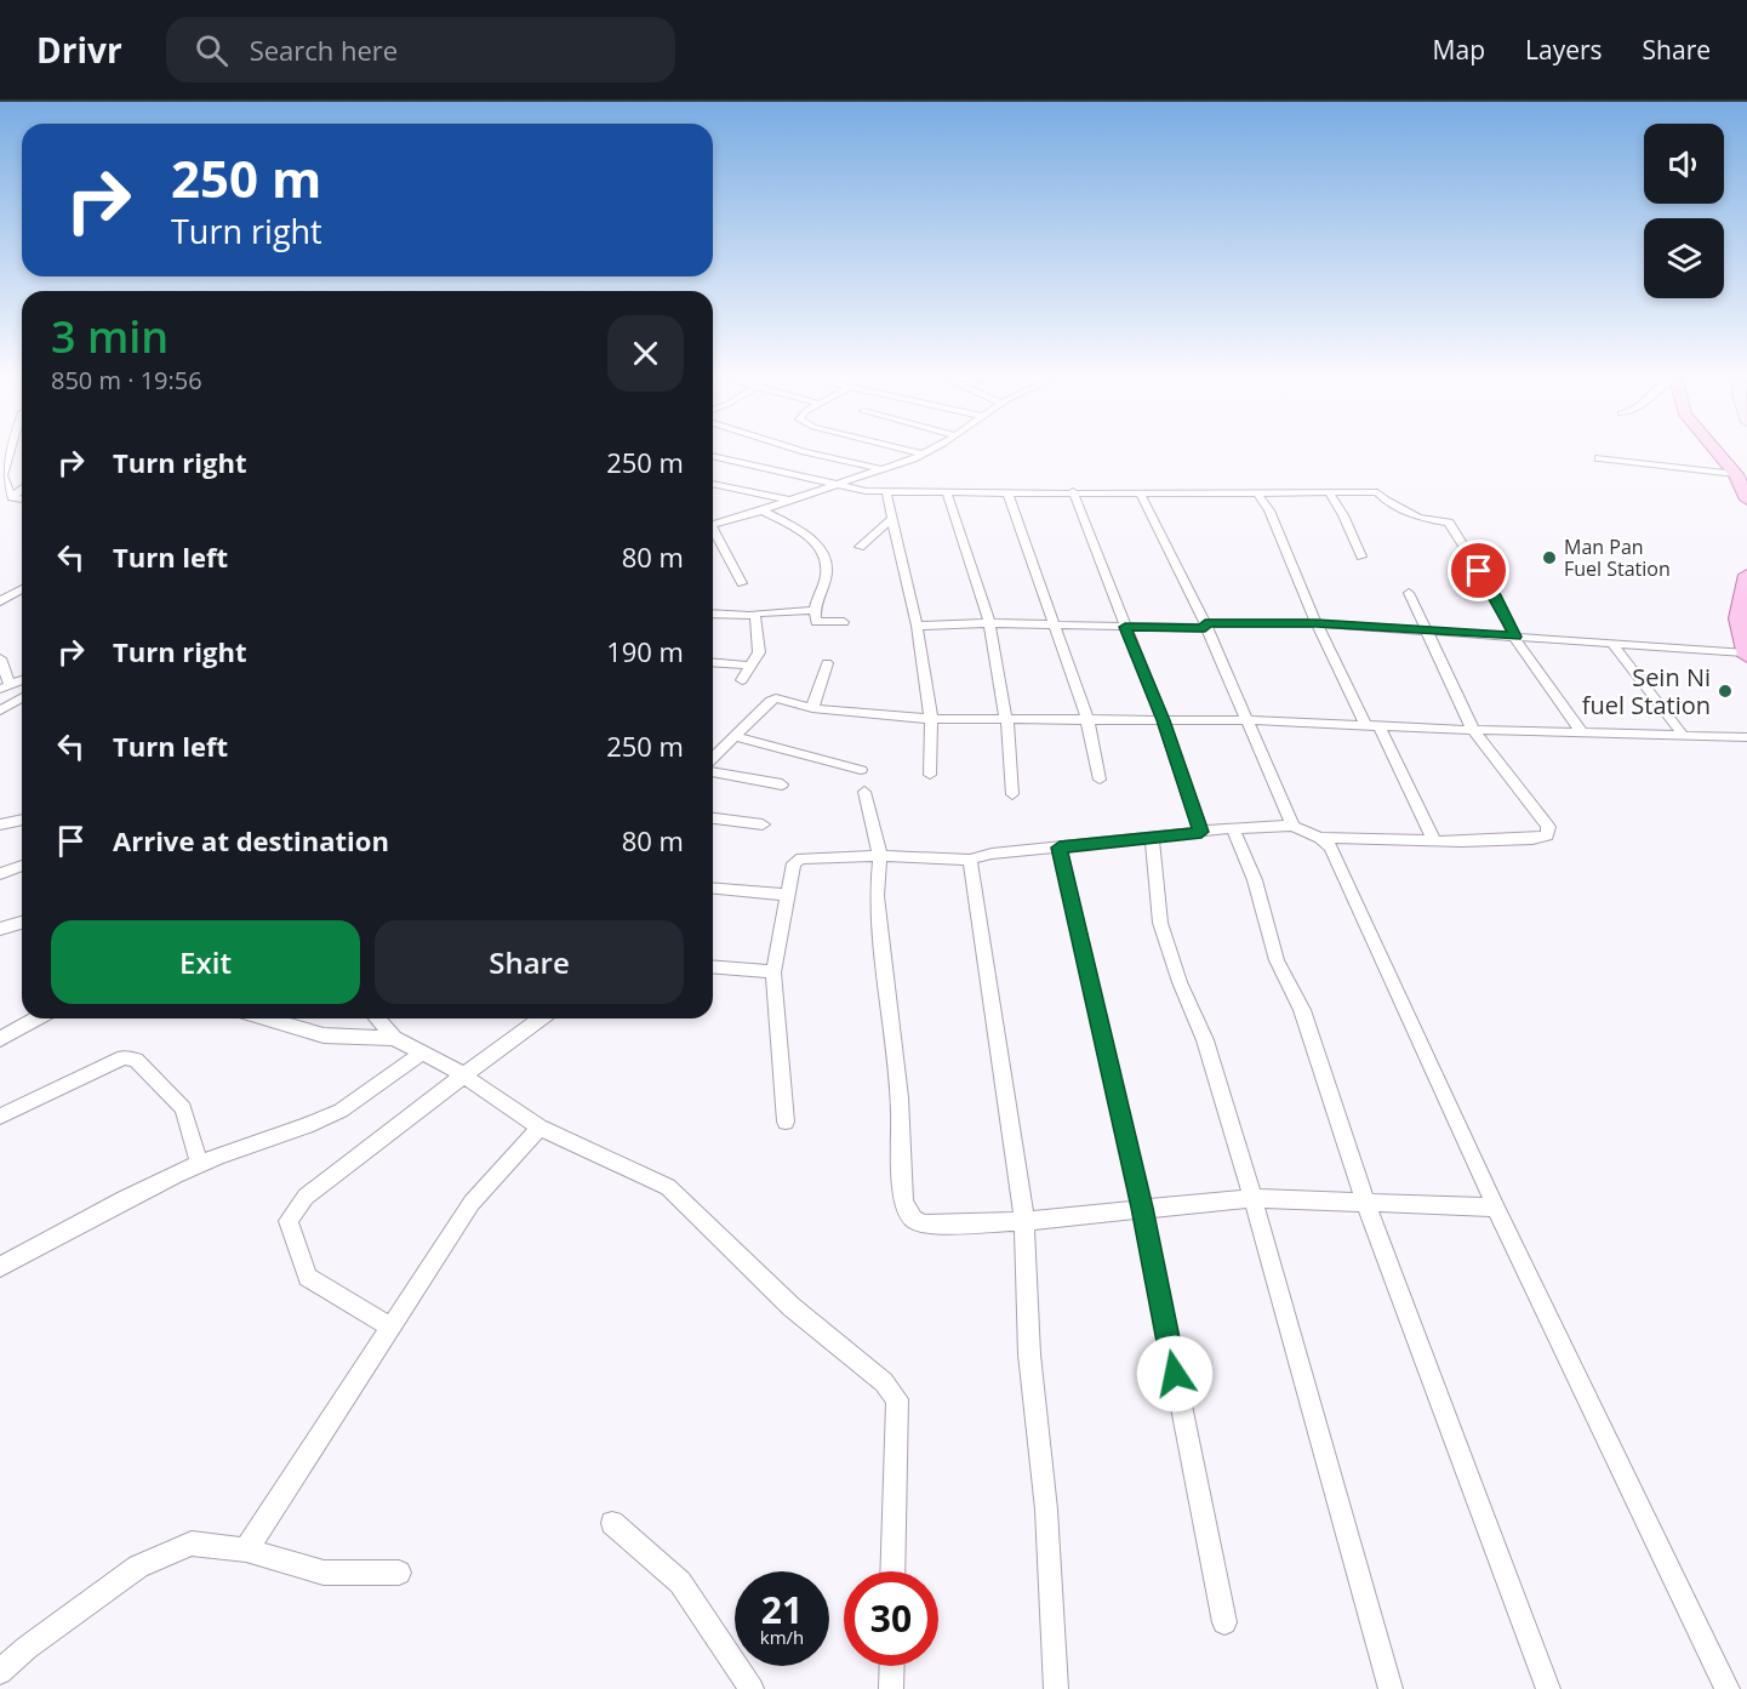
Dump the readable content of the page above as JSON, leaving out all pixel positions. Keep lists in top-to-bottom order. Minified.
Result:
{"places":["Man Pan Fuel Station","Sein Ni fuel Station"],"page":{"header":"Drivr","search":"Search here","nav":["Map","Layers","Share"],"turn":["250 m","Turn right"],"heading":["3 min","850 m · 19:56"],"list":[{"name":"Turn right","value":"250 m"},{"name":"Turn left","value":"80 m"},{"name":"Turn right","value":"190 m"},{"name":"Turn left","value":"250 m"},{"name":"Arrive at destination","value":"80 m"}],"buttons":["Exit","Share"],"speed":"21 km/h","limit":"30"}}
